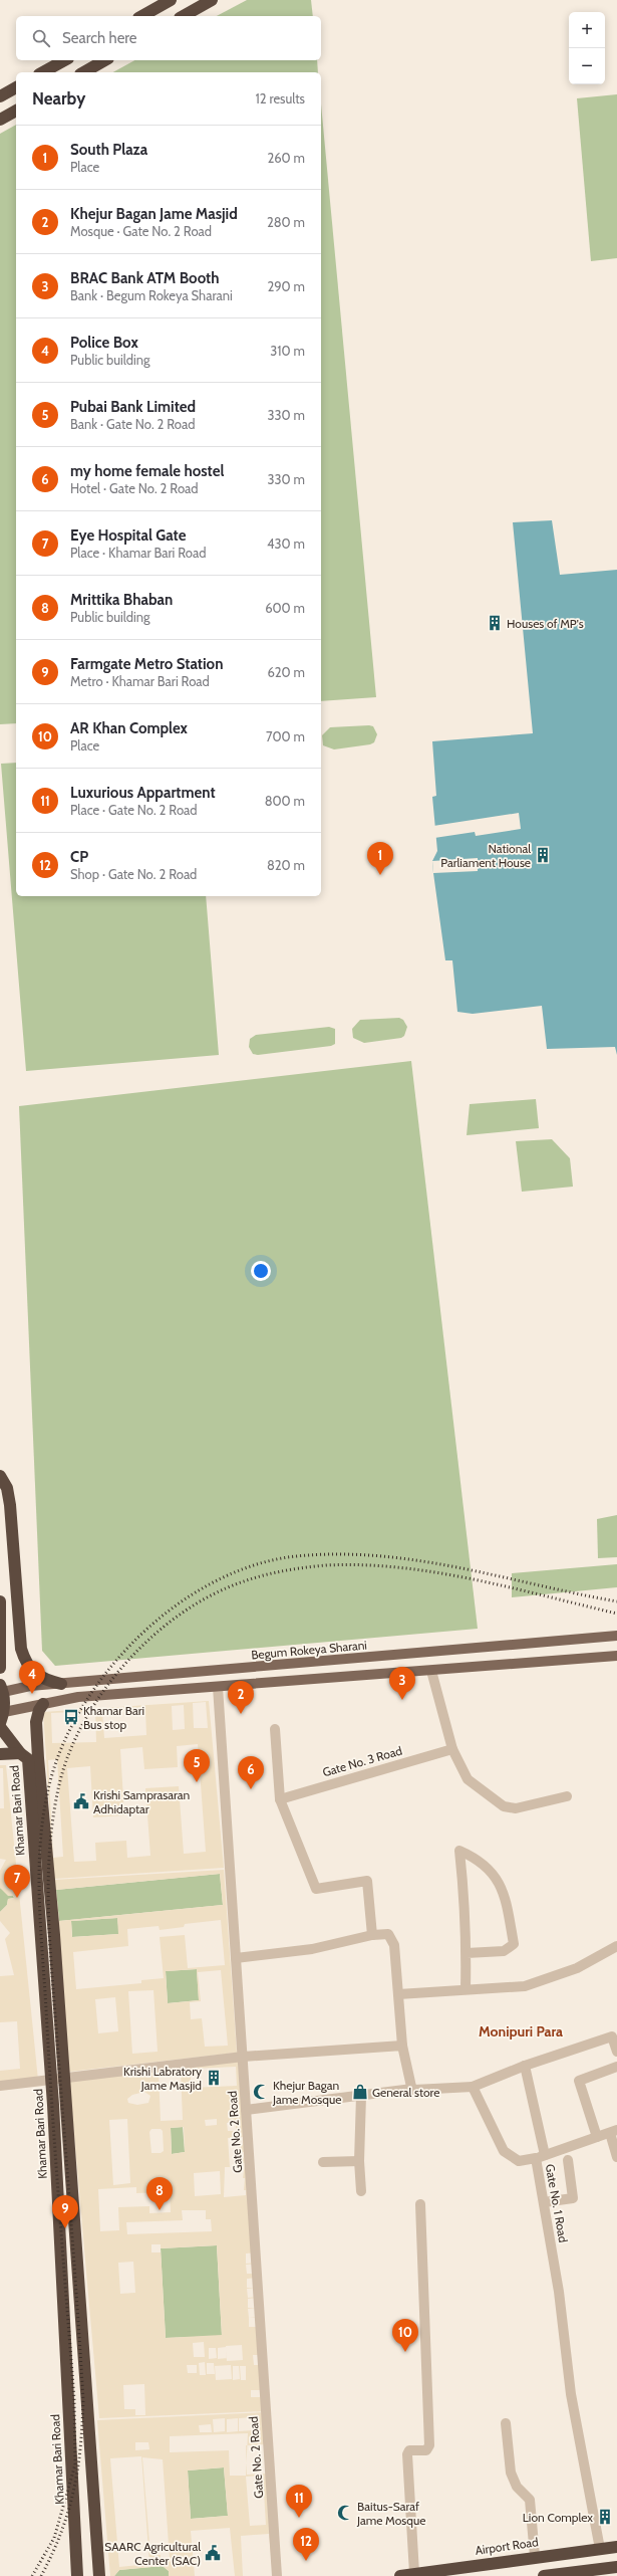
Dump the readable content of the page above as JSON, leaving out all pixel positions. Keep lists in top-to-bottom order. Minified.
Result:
{"streets":{"highway":["Khamar Bari Road","Airport Road"],"main road":["Begum Rokeya Sharani"],"street":["Gate No. 3 Road","Gate No. 2 Road","Gate No. 1 Road"]},"crossings":[["Gate No. 1 Road","Airport Road"]],"districts":["Monipuri Para"],"places":{"building":["Houses of MP's","National Parliament House","Krishi Labratory Jame Masjid","Lion Complex"],"bus stop":["Khamar Bari Bus stop"],"public building":["Krishi Samprasaran Adhidaptar","SAARC Agricultural Center (SAC)"],"mosque":["Khejur Bagan Jame Mosque","Baitus-Saraf Jame Mosque"],"shop":["General store"]},"page":{"map_buttons":["+","−"],"search":"Search here","heading":["Nearby","12 results"],"list":[{"mark":"1","name":"South Plaza","note":"Place","value":"260 m"},{"mark":"2","name":"Khejur Bagan Jame Masjid","note":"Mosque · Gate No. 2 Road","value":"280 m"},{"mark":"3","name":"BRAC Bank ATM Booth","note":"Bank · Begum Rokeya Sharani","value":"290 m"},{"mark":"4","name":"Police Box","note":"Public building","value":"310 m"},{"mark":"5","name":"Pubai Bank Limited","note":"Bank · Gate No. 2 Road","value":"330 m"},{"mark":"6","name":"my home female hostel","note":"Hotel · Gate No. 2 Road","value":"330 m"},{"mark":"7","name":"Eye Hospital Gate","note":"Place · Khamar Bari Road","value":"430 m"},{"mark":"8","name":"Mrittika Bhaban","note":"Public building","value":"600 m"},{"mark":"9","name":"Farmgate Metro Station","note":"Metro · Khamar Bari Road","value":"620 m"},{"mark":"10","name":"AR Khan Complex","note":"Place","value":"700 m"},{"mark":"11","name":"Luxurious Appartment","note":"Place · Gate No. 2 Road","value":"800 m"},{"mark":"12","name":"CP","note":"Shop · Gate No. 2 Road","value":"820 m"}],"pins":["1","4","3","2","5","6","7","8","9","10","11","12"]}}
